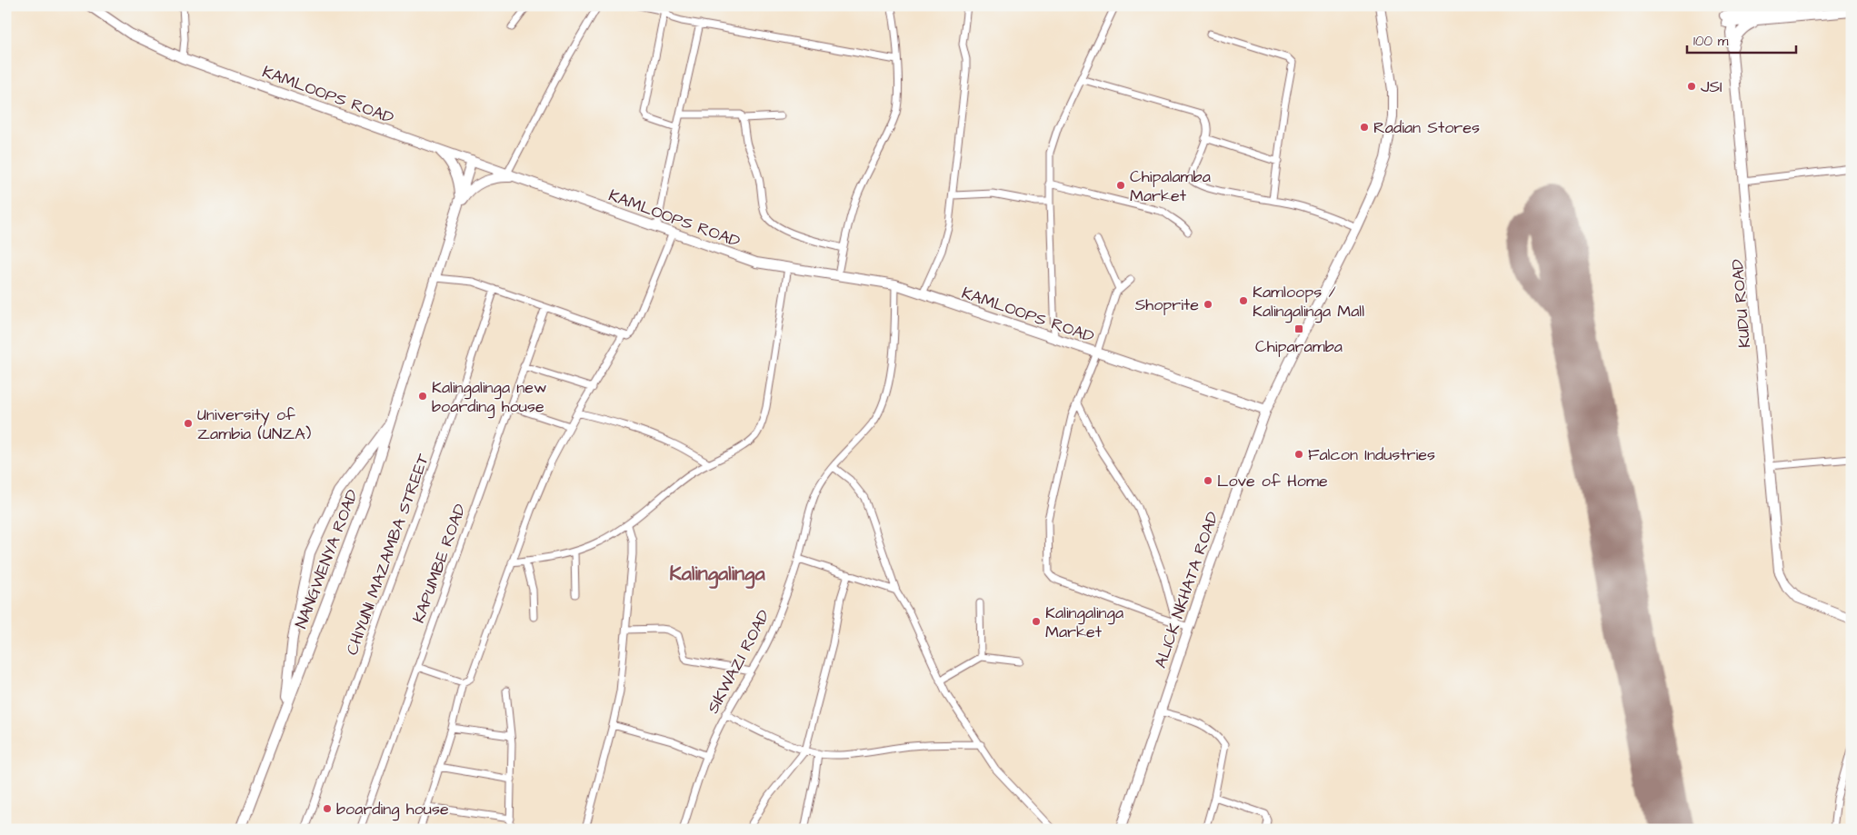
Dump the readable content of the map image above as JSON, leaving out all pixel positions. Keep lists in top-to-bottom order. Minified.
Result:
{"streets":{"main road":["KAMLOOPS ROAD","KUDU ROAD","NANGWENYA ROAD","ALICK NKHATA ROAD"],"street":["CHIYUNI MAZAMBA STREET","KAPUMBE ROAD","SIKWAZI ROAD"]},"crossings":[["KAMLOOPS ROAD","NANGWENYA ROAD"],["KAMLOOPS ROAD","ALICK NKHATA ROAD"],["KAMLOOPS ROAD","SIKWAZI ROAD"]],"districts":["Kalingalinga"],"places":{"other":["JSI","Radian Stores","Chipalamba Market","Kamloops / Kalingalinga Mall","Shoprite","Kalingalinga new boarding house","University of Zambia (UNZA)","Falcon Industries","Love of Home","Kalingalinga Market","boarding house"],"transit":["Chiparamba"]},"scale_bar":"100 m"}
